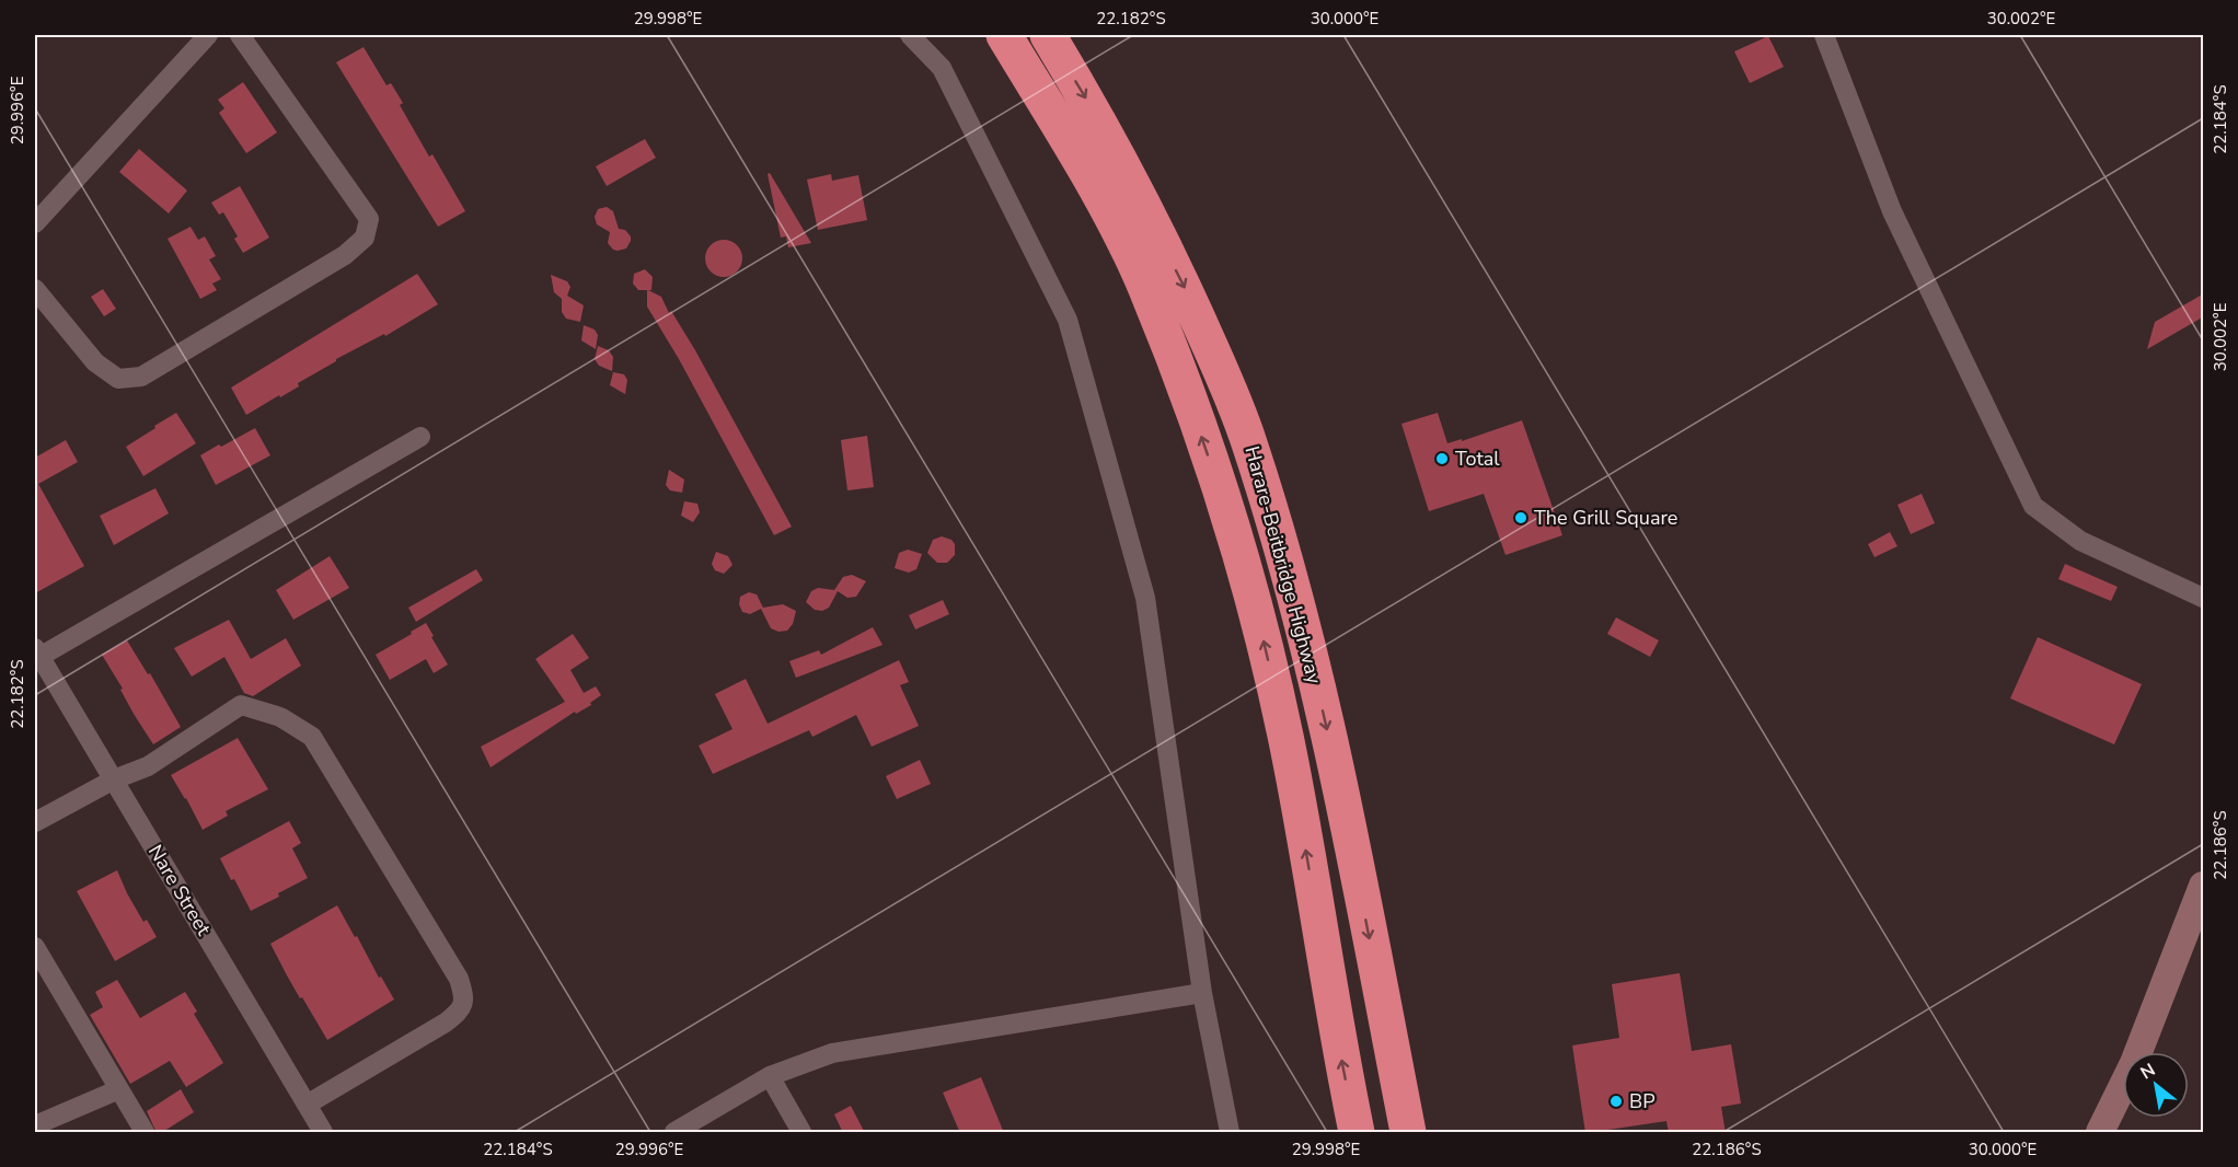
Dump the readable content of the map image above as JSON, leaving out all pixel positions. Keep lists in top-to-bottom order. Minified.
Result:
{"streets":{"highway":["Harare-Beitbridge Highway"],"street":["Nare Street"]},"places":["Total","The Grill Square","BP"],"north":"top left","coordinates":["29.998°E","22.182°S","30.000°E","30.002°E","29.996°E","22.184°S","22.186°S"]}
